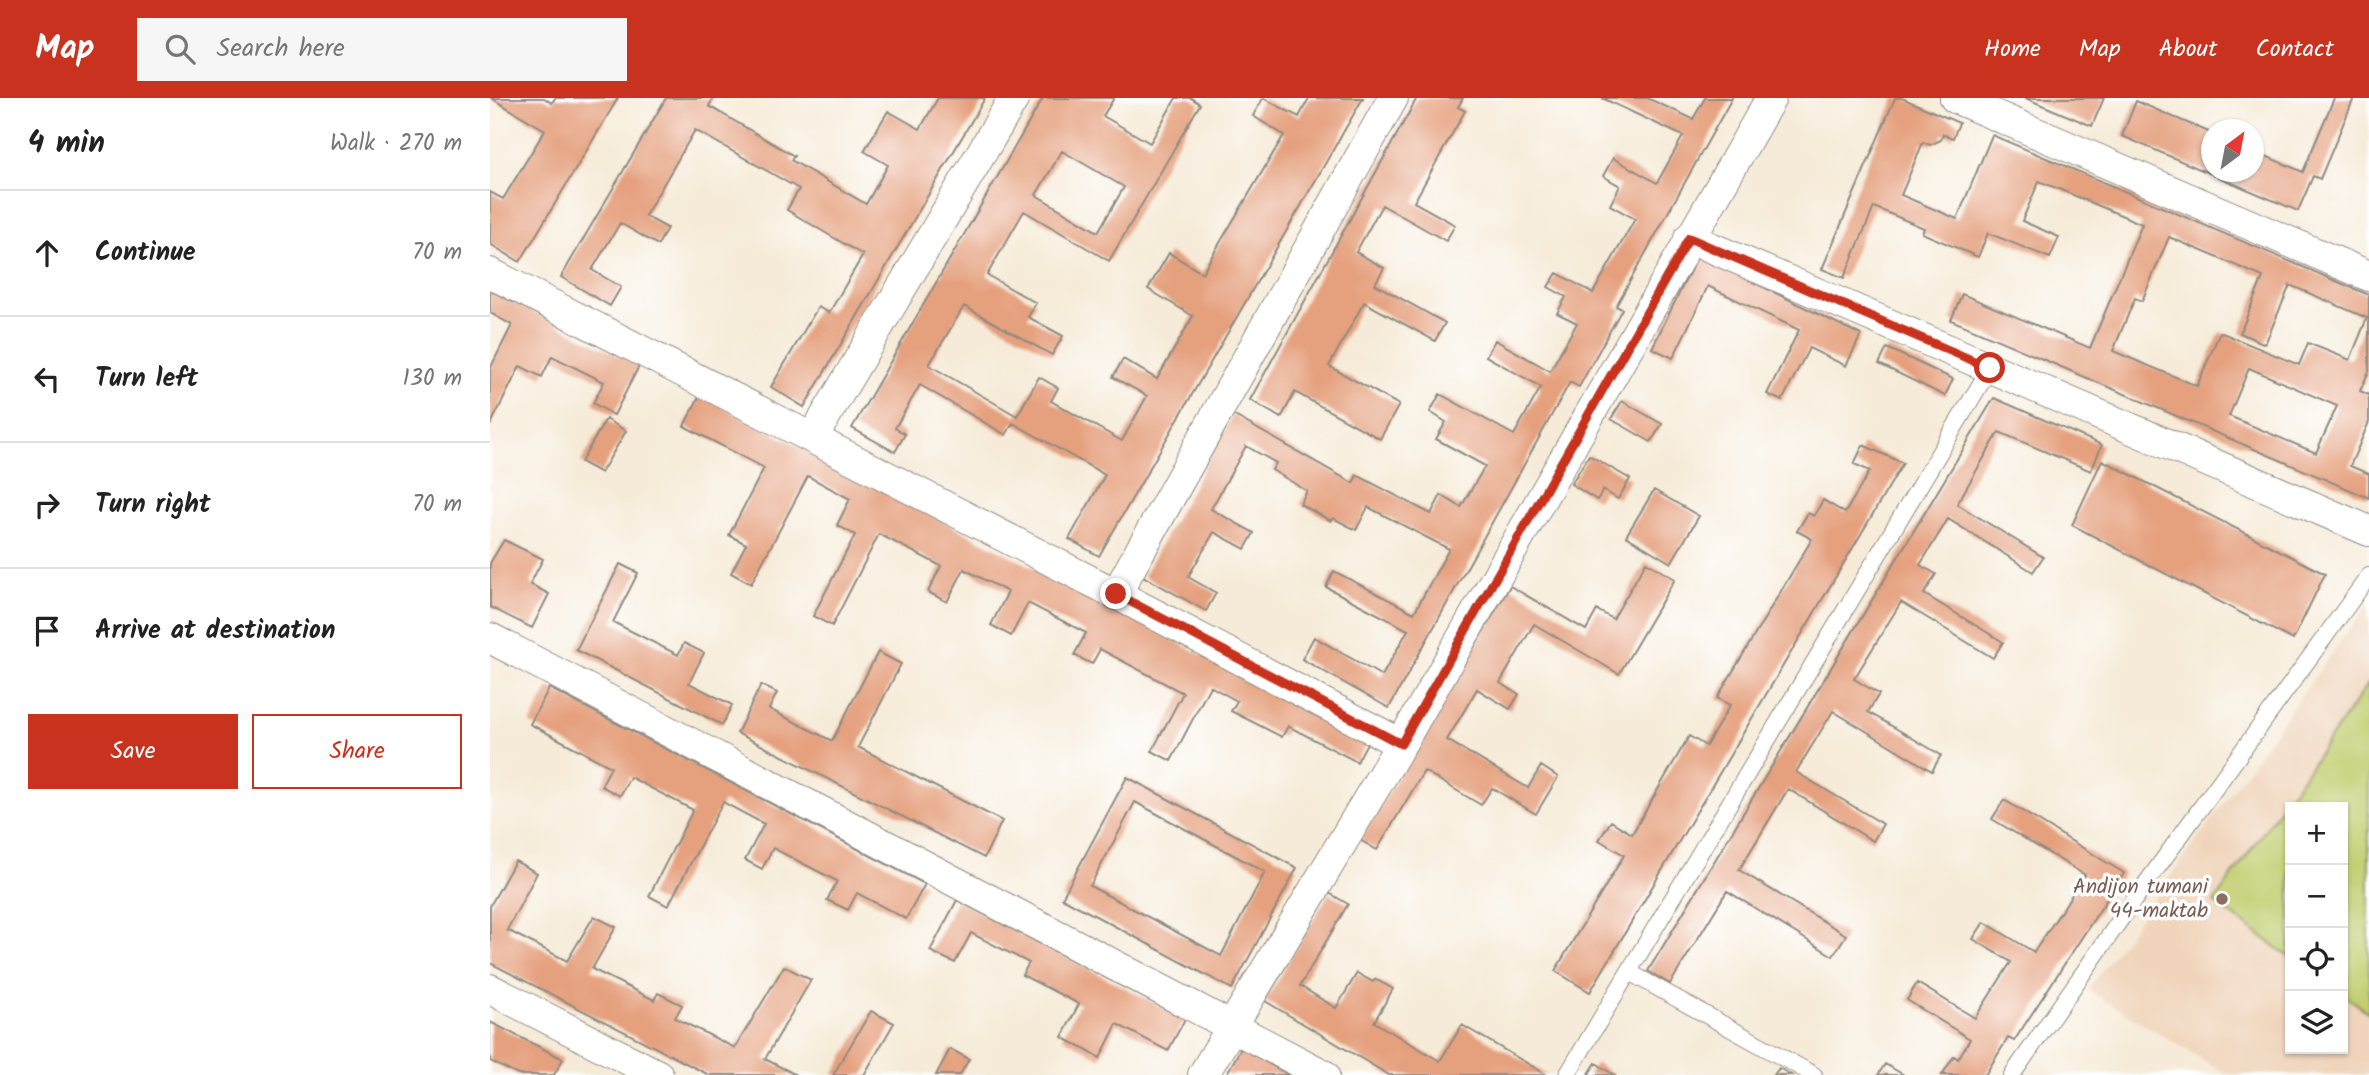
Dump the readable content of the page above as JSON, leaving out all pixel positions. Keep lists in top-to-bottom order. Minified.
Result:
{"places":["Andijon tumani 44-maktab"],"north":"top right","page":{"header":"Map","search":"Search here","nav":["Home","Map","About","Contact"],"heading":["4 min","Walk · 270 m"],"list":[["Continue","70 m"],["Turn left","130 m"],["Turn right","70 m"],"Arrive at destination"],"buttons":["Save","Share"],"map_buttons":["+","−"]}}
